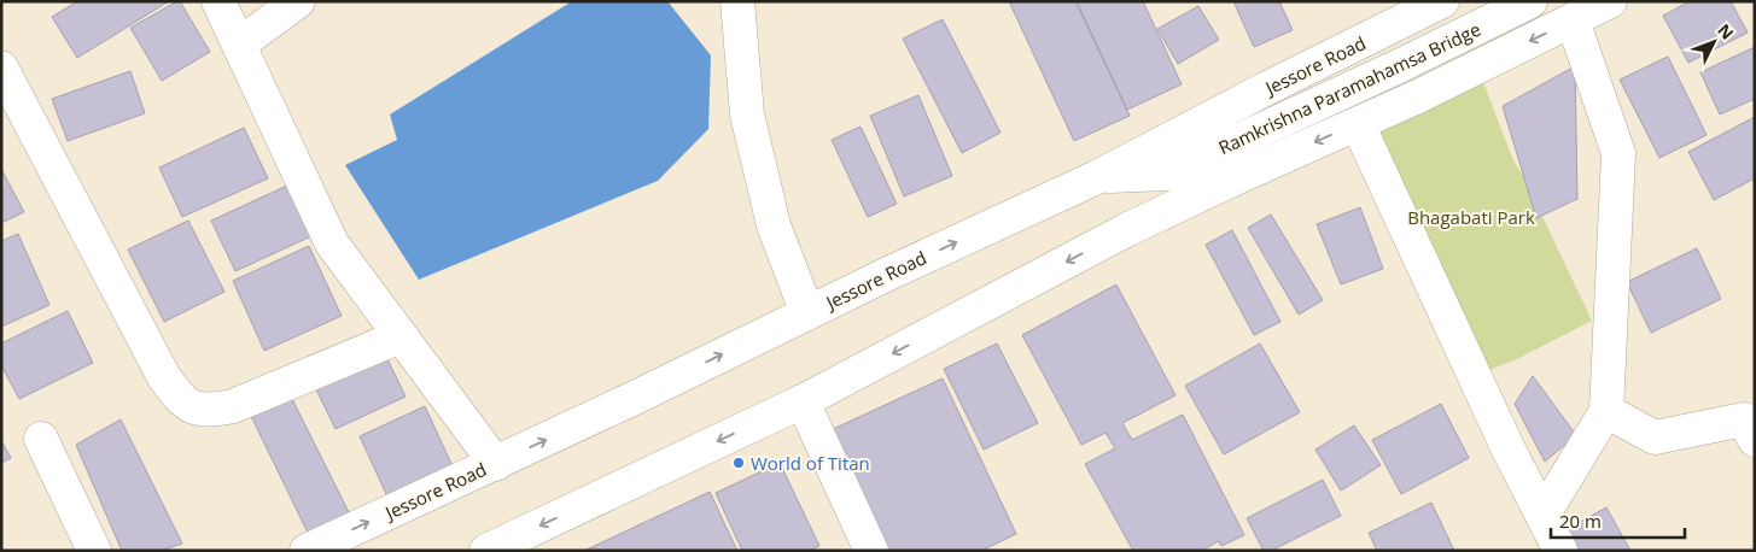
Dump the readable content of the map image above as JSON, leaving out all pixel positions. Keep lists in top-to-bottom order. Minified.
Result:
{"streets":{"main road":["Jessore Road","Ramkrishna Paramahamsa Bridge"]},"parks":["Bhagabati Park"],"places":["World of Titan"],"scale_bar":"20 m","north":"top right"}
